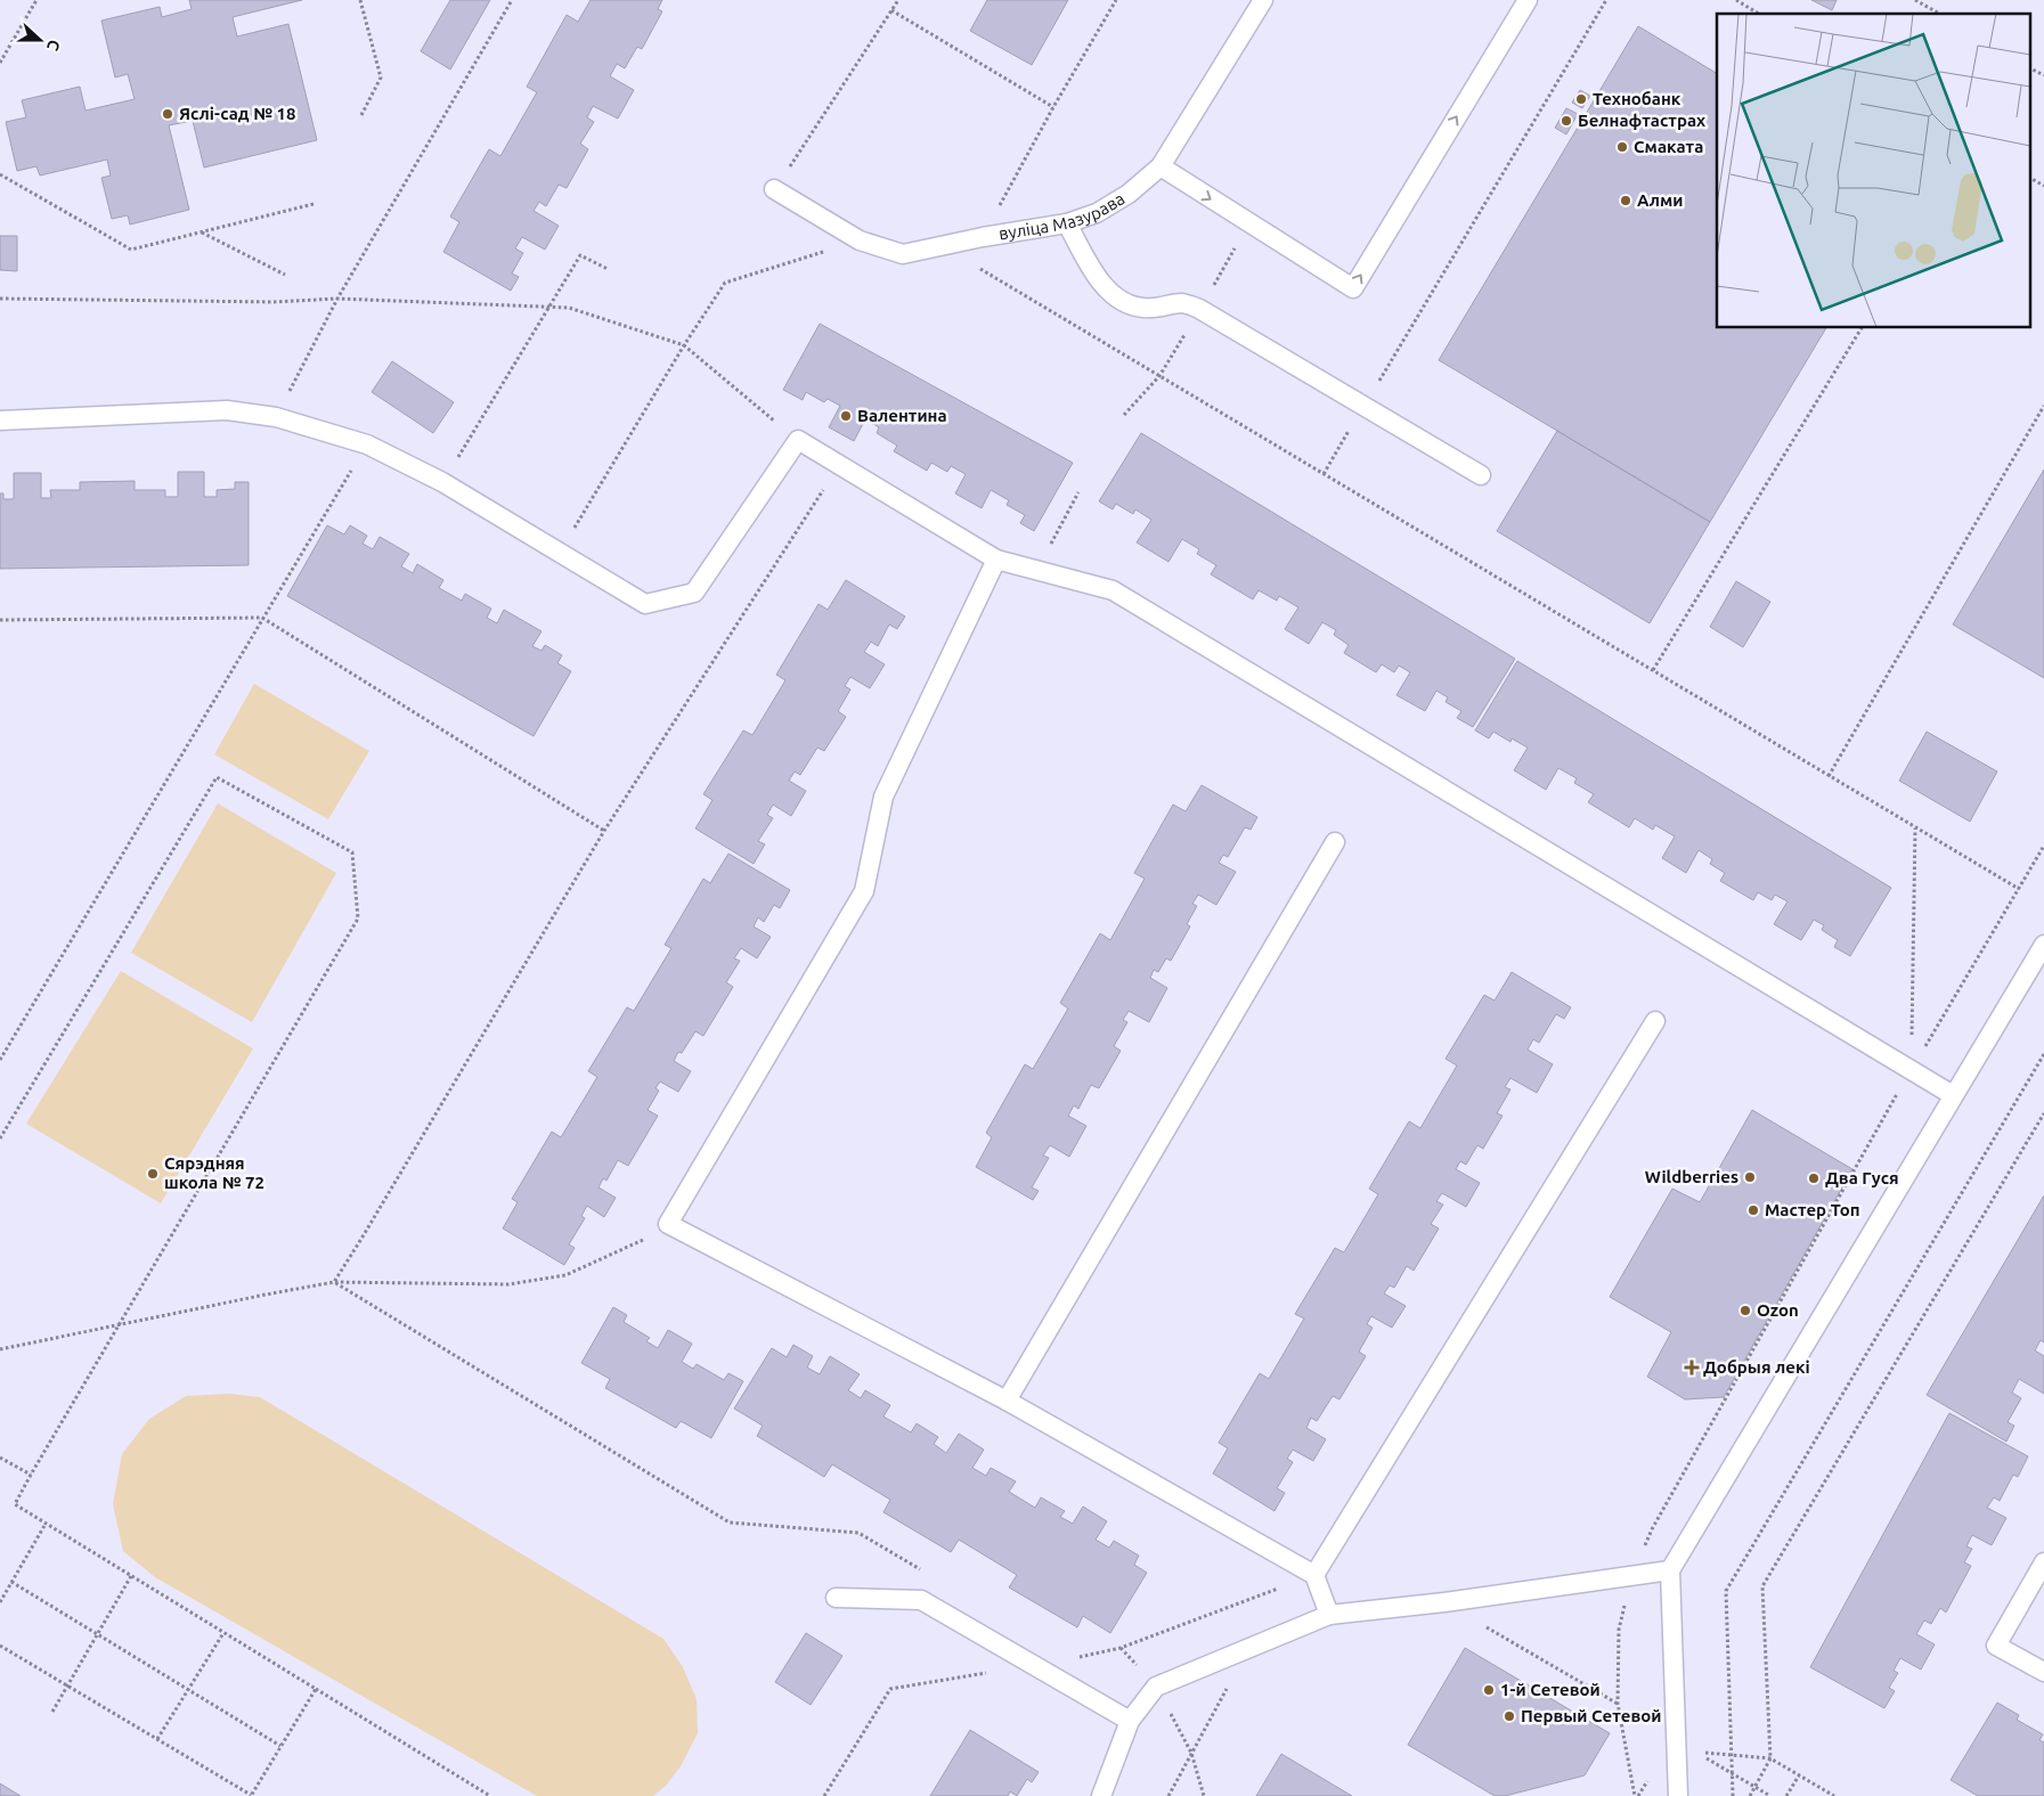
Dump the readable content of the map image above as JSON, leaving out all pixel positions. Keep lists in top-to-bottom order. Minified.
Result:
{"streets":{"lane":["вуліца Мазурава"]},"places":{"other":["Технобанк","Яслі-сад № 18","Белнафтастрах","Смаката","Алми","Валентина","Сярэдняя школа № 72","Wildberries","Два Гуся","Мастер Топ","Ozon","1-й Сетевой","Первый Сетевой"],"health":["Добрыя лекі"]},"north":"right"}
